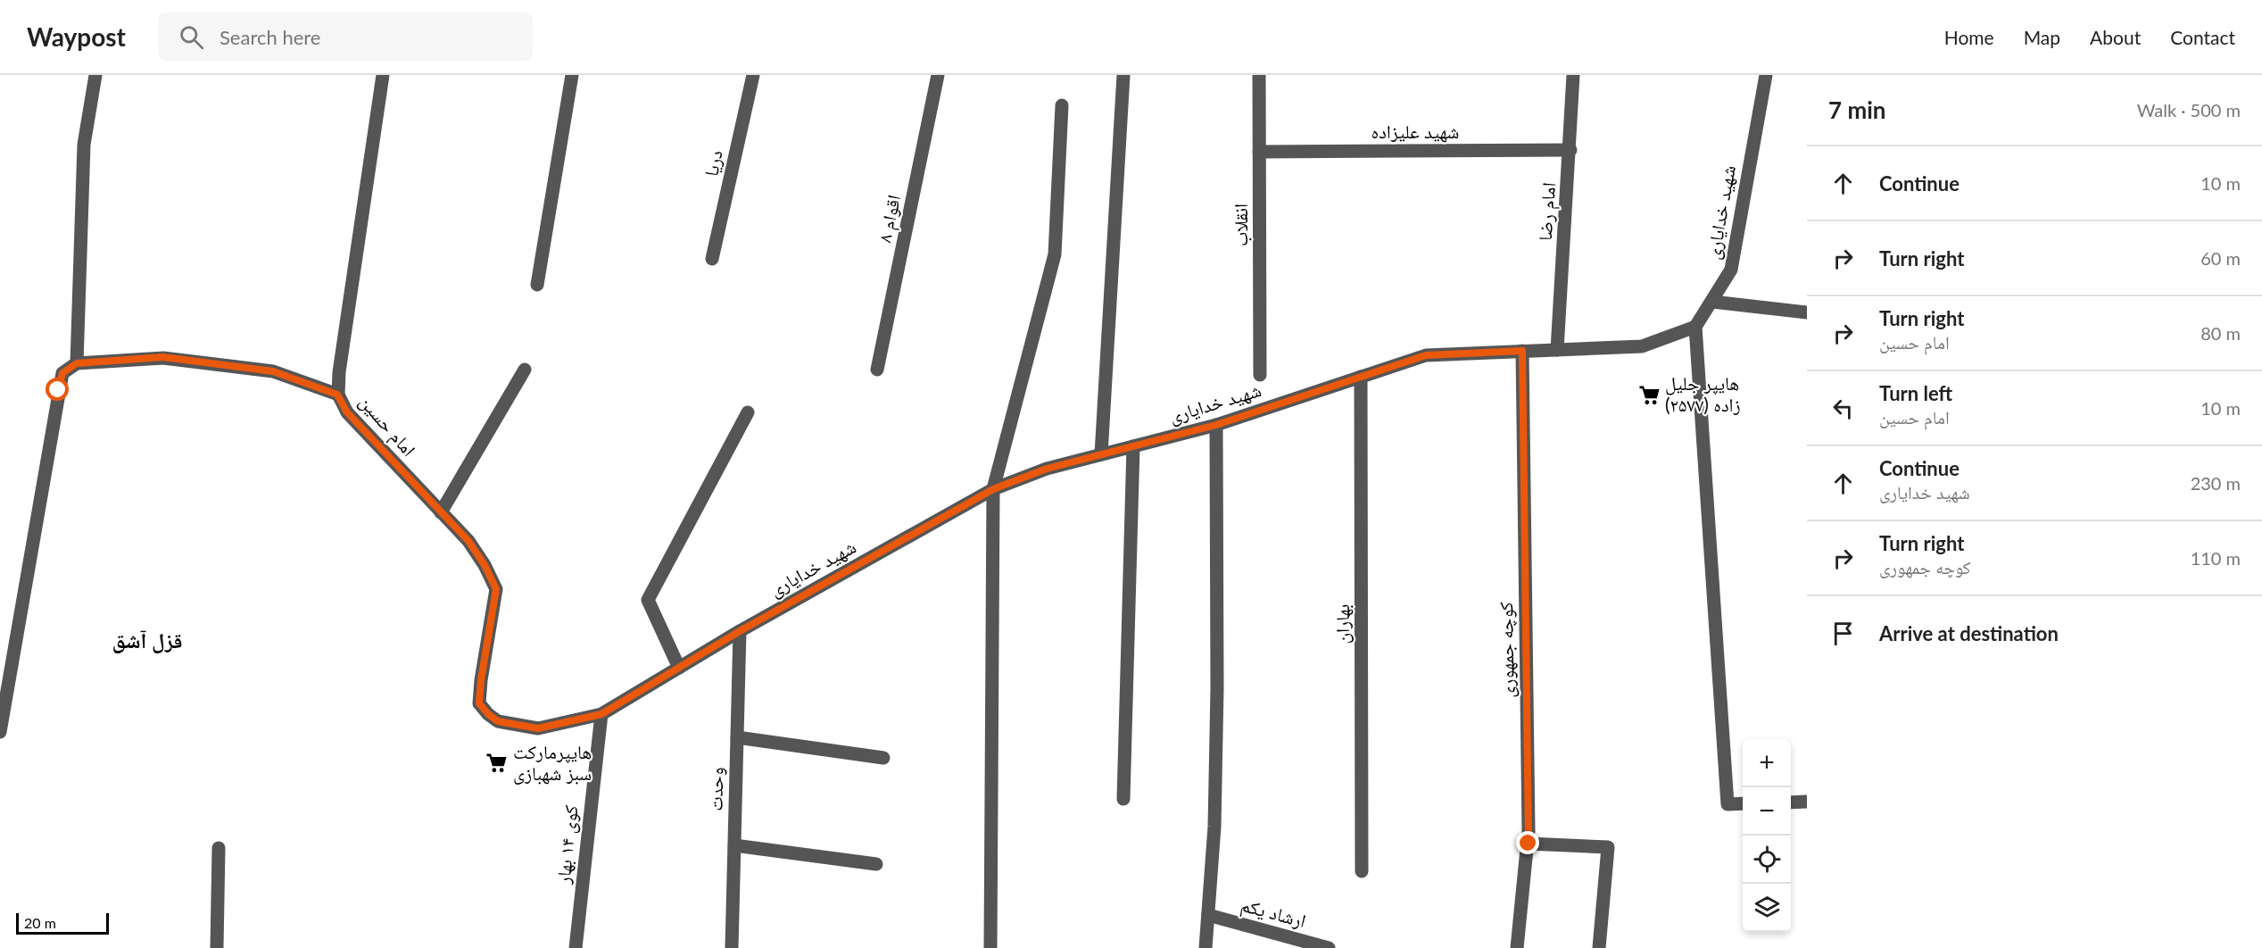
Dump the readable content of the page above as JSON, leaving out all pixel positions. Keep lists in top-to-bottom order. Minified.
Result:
{"streets":{"street":["شهید علیزاده","دریا","امام رضا","شهید خدایاری","اقوام ۸","انقلاب","امام حسین","بهاران","کوچه جمهوری","وحدت","کوی ۱۴ بهار","ارشاد یکم"]},"crossings":[["شهید علیزاده","امام رضا"],["شهید علیزاده","انقلاب"],["امام رضا","شهید خدایاری"],["شهید خدایاری","امام حسین"],["شهید خدایاری","بهاران"],["شهید خدایاری","کوچه جمهوری"],["شهید خدایاری","وحدت"],["شهید خدایاری","کوی ۱۴ بهار"]],"districts":["قزل آشق"],"places":{"supermarket":["هایپر جلیل زاده (۲۵۷۷)","هایپرمارکت سبز شهبازی"]},"scale_bar":"20 m","page":{"header":"Waypost","search":"Search here","nav":["Home","Map","About","Contact"],"heading":["7 min","Walk · 500 m"],"list":[["Continue","10 m"],["Turn right","60 m"],["Turn right","امام حسین","80 m"],["Turn left","امام حسین","10 m"],["Continue","شهید خدایاری","230 m"],["Turn right","کوچه جمهوری","110 m"],"Arrive at destination"],"map_buttons":["+","−"],"scale":"20 m"}}
